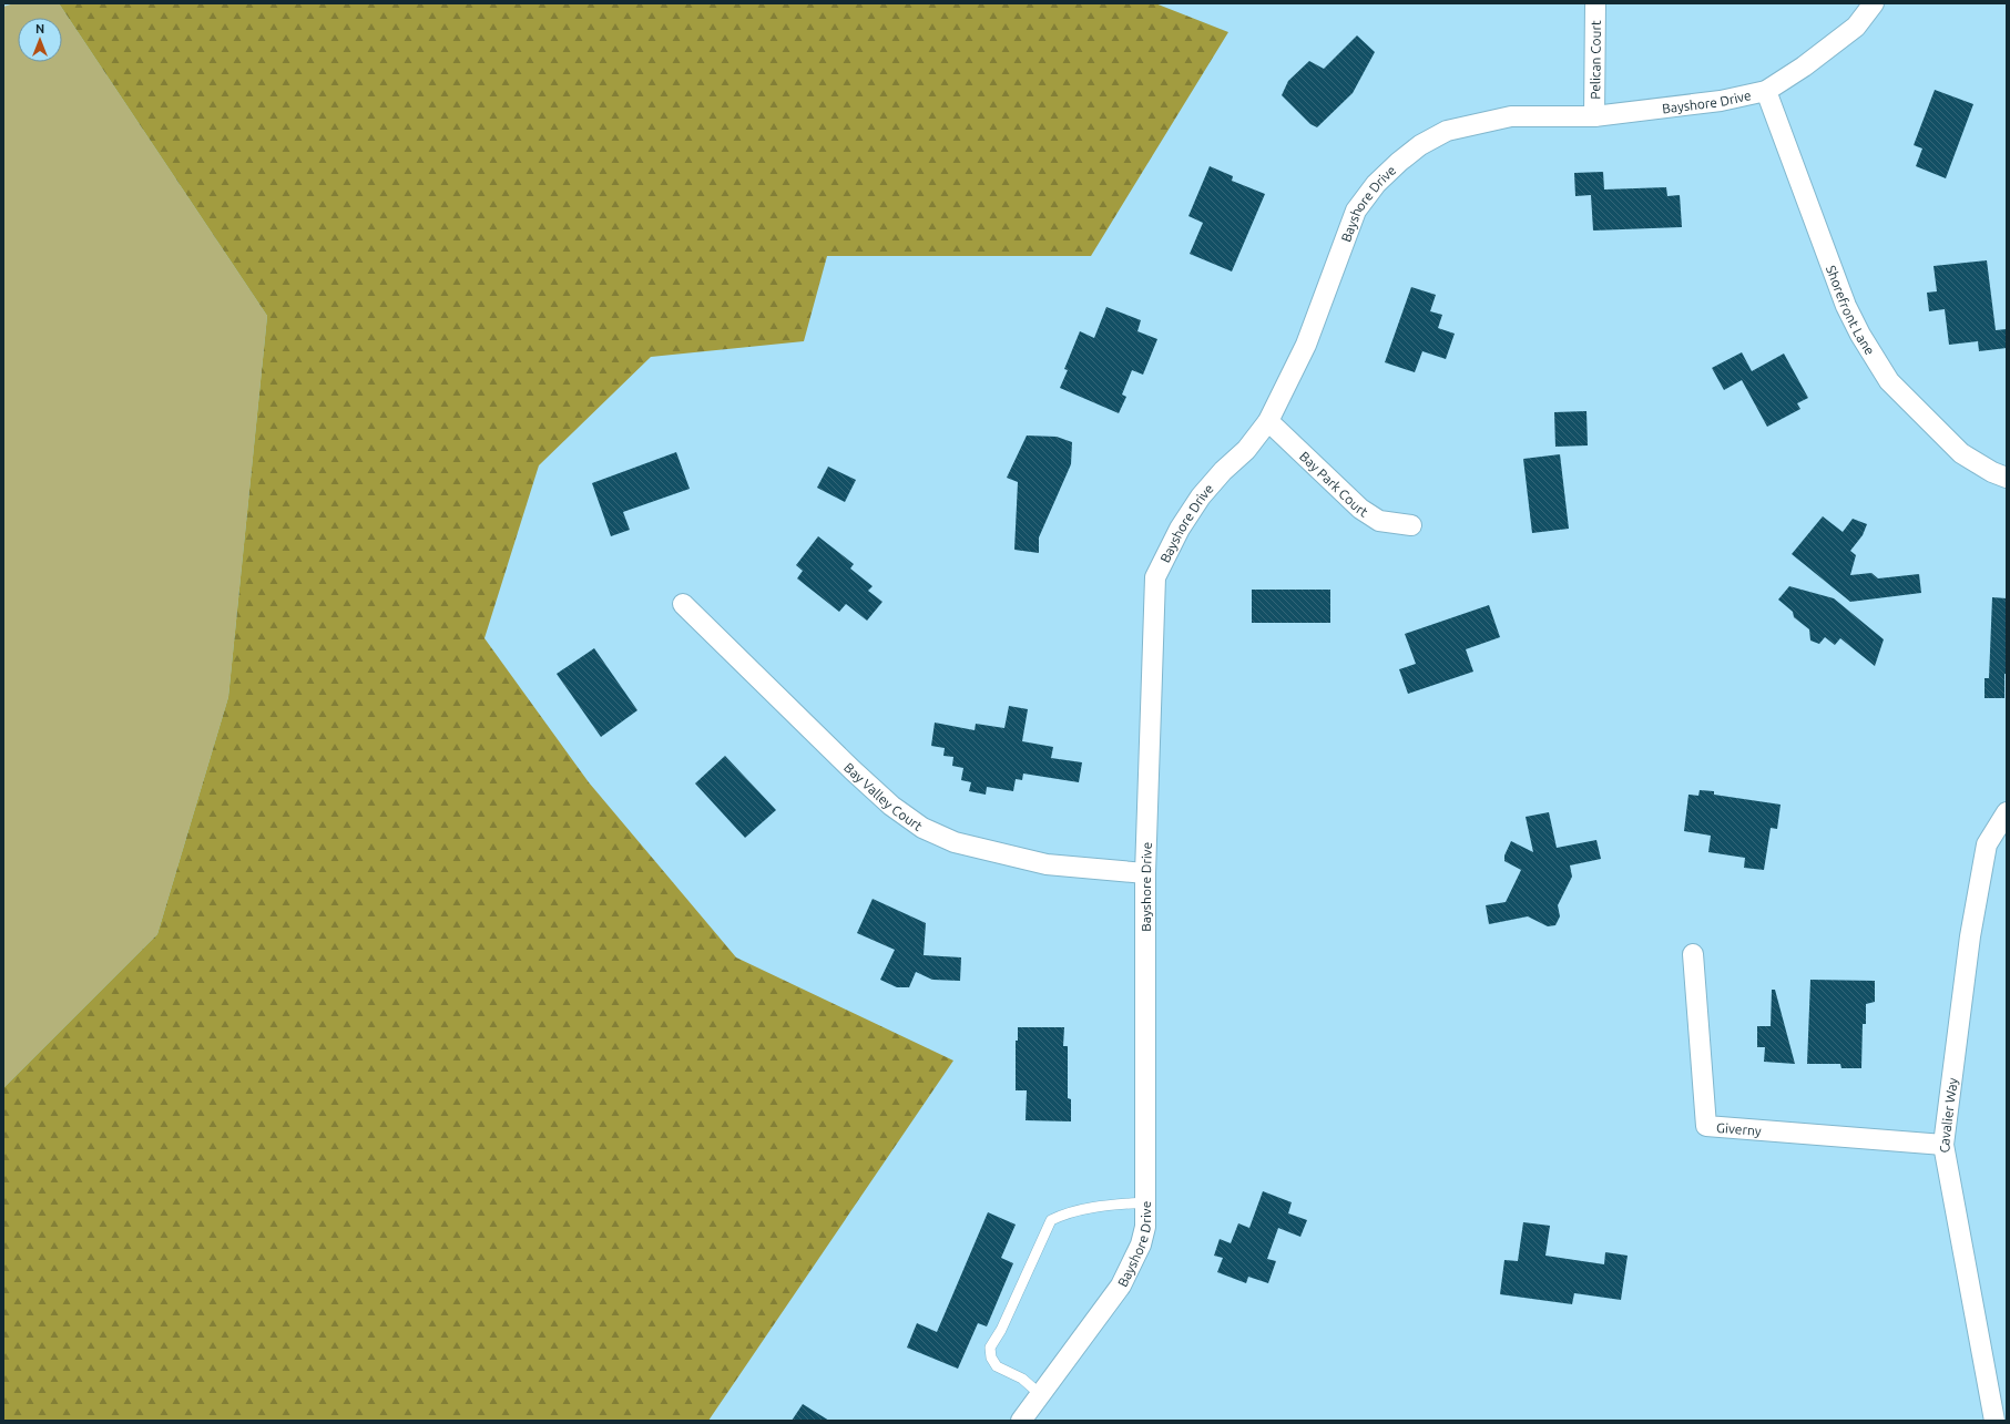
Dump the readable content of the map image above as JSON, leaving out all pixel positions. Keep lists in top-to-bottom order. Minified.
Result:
{"streets":{"street":["Pelican Court","Bayshore Drive","Shorefront Lane","Bay Park Court","Bay Valley Court","Cavalier Way","Giverny"]},"crossings":[["Pelican Court","Bayshore Drive"],["Bayshore Drive","Shorefront Lane"],["Bayshore Drive","Bay Park Court"],["Bayshore Drive","Bay Valley Court"],["Cavalier Way","Giverny"]],"north":"top"}
